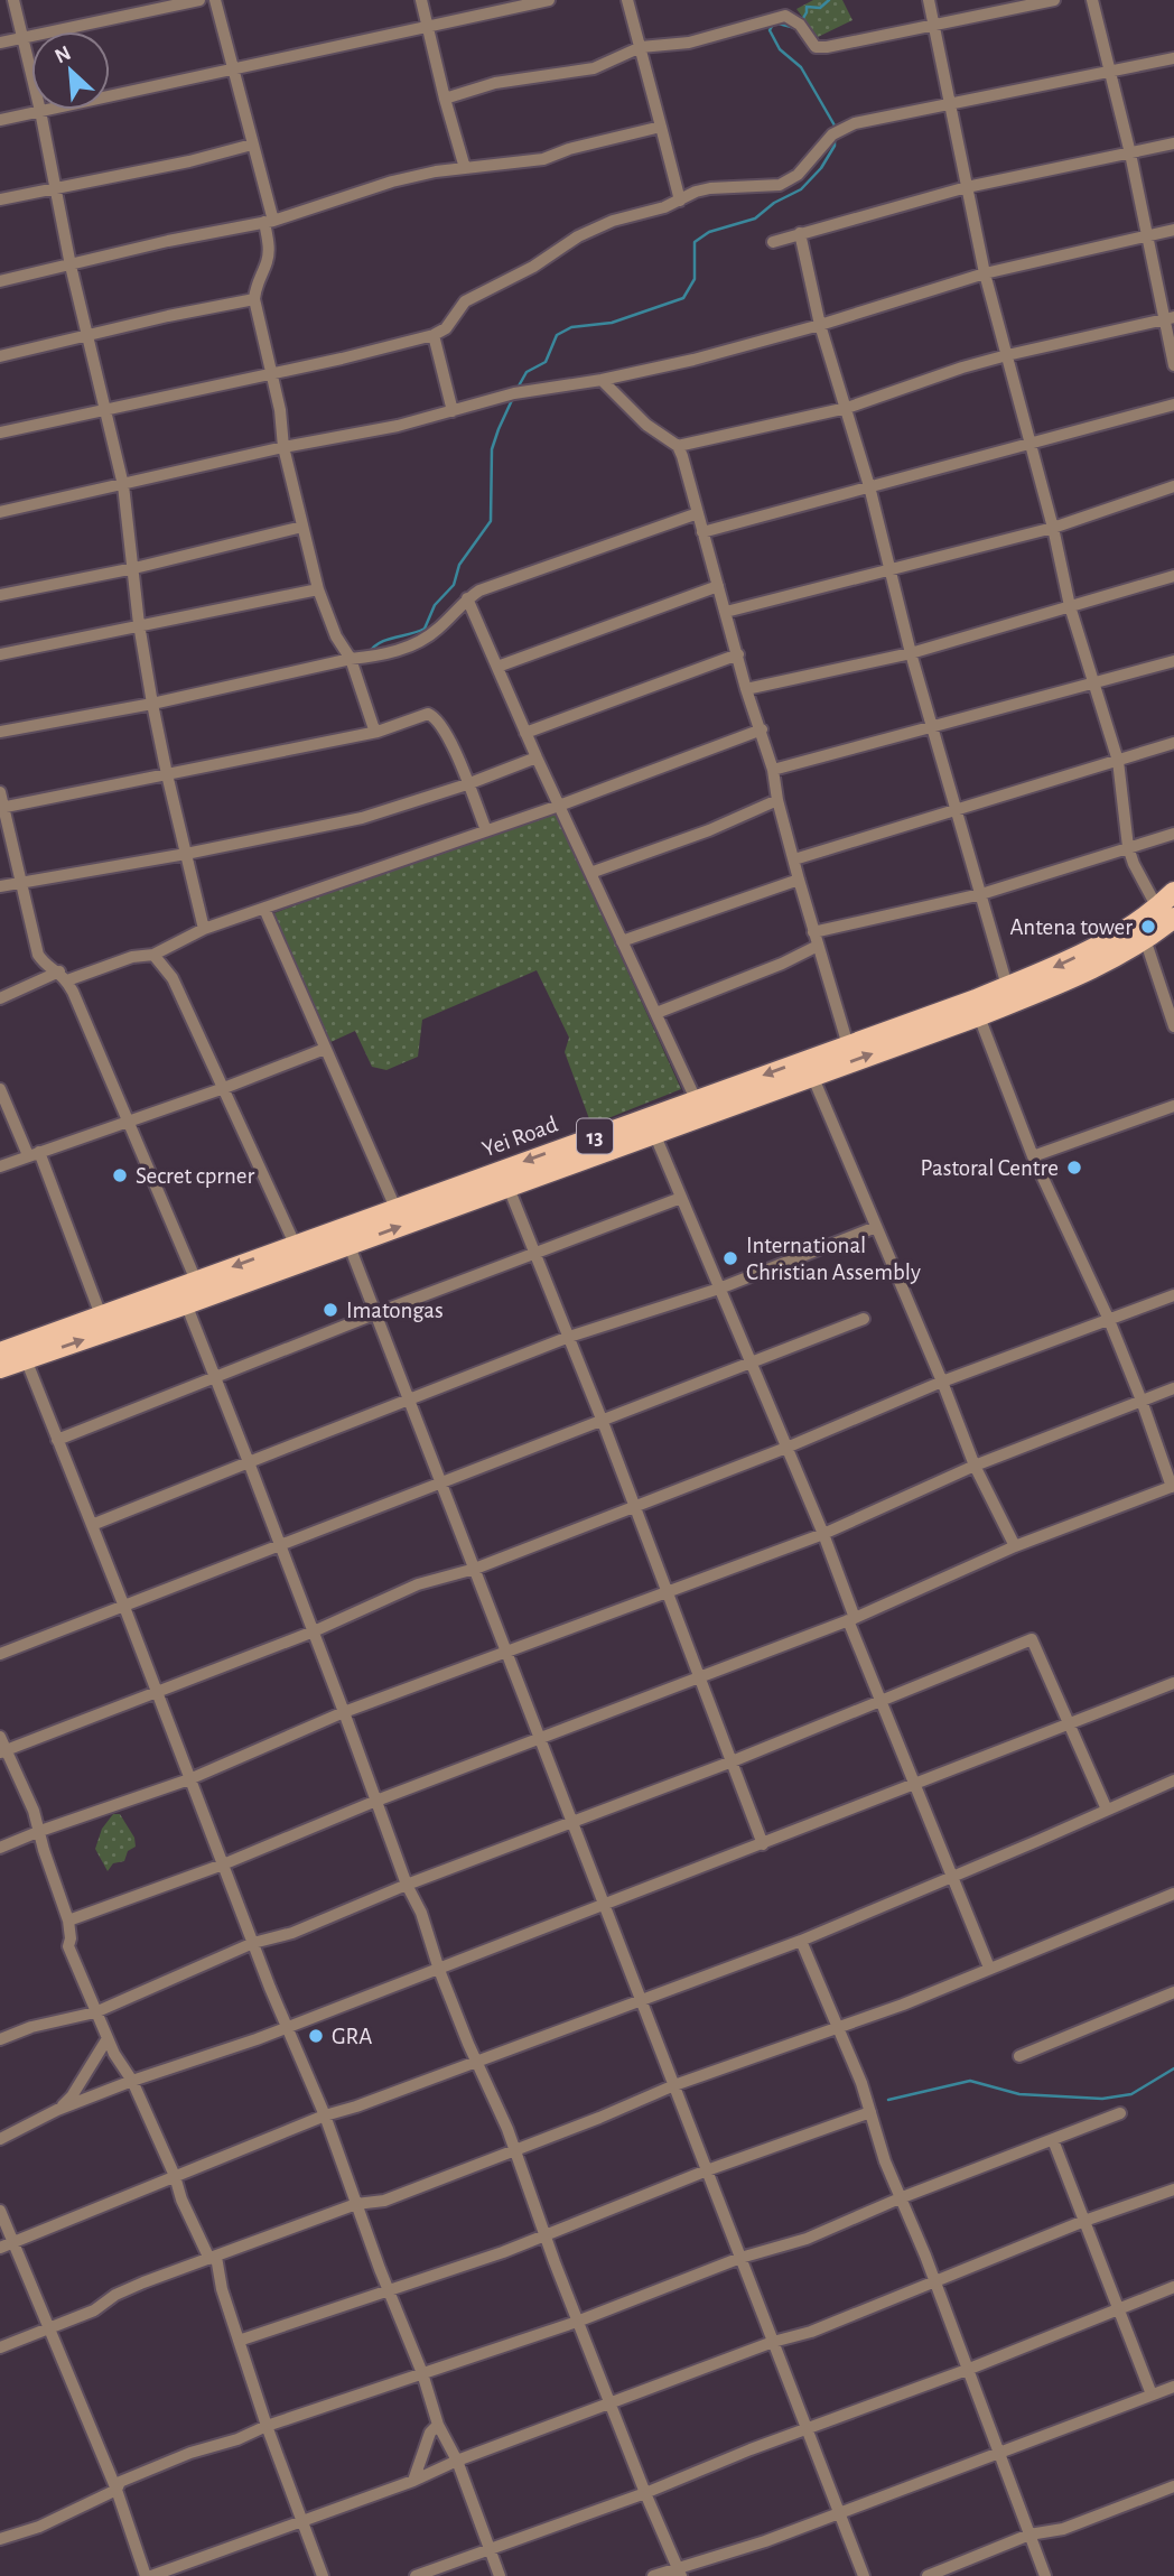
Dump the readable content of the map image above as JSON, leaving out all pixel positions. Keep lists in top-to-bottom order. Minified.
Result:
{"streets":{"main road":["Yei Road","13"]},"places":["Antena tower","Pastoral Centre","Secret cprner","International Christian Assembly","Imatongas","GRA"],"north":"top left"}
